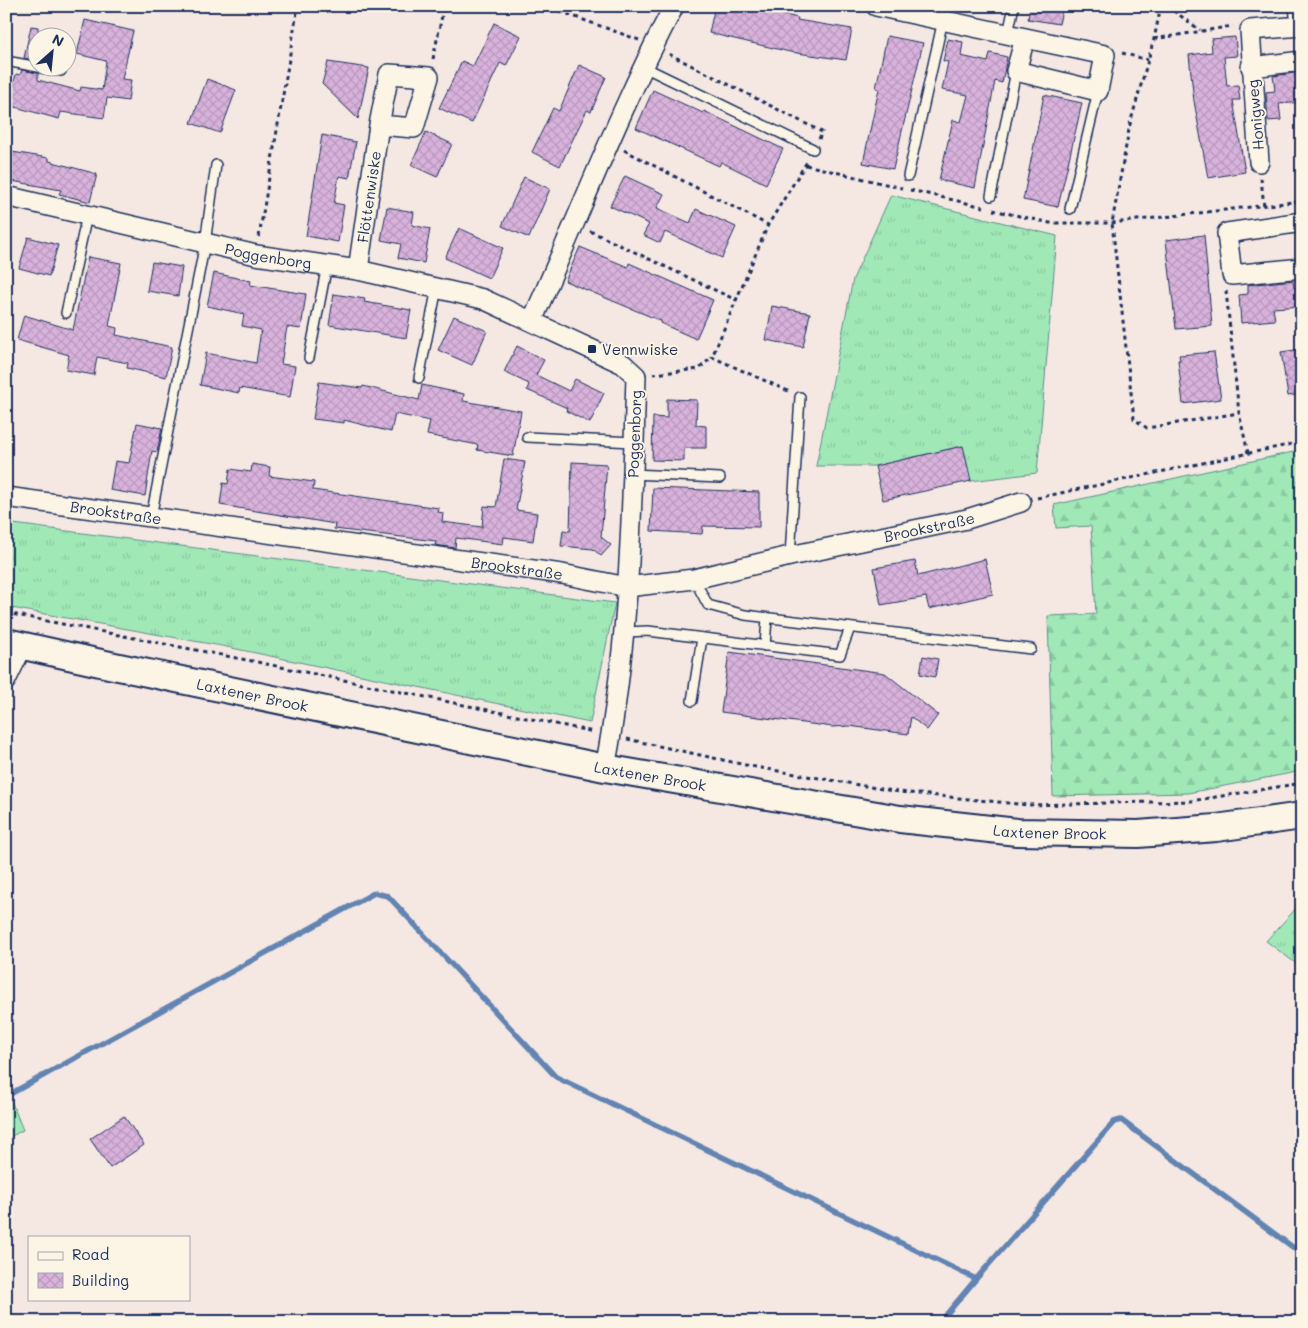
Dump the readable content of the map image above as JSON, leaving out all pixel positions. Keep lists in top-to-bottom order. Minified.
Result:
{"streets":{"street":["Honigweg","Flöttenwiske","Poggenborg","Brookstraße","Laxtener Brook"]},"crossings":[["Flöttenwiske","Poggenborg"],["Poggenborg","Brookstraße"],["Poggenborg","Laxtener Brook"]],"places":{"transit":["Vennwiske"]},"legend":["Road","Building"],"north":"top right"}
